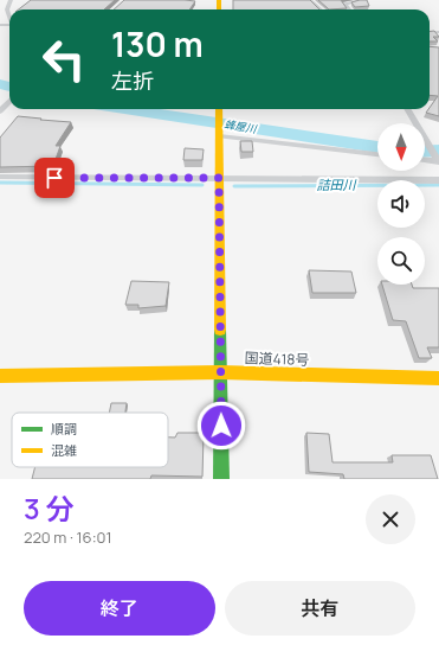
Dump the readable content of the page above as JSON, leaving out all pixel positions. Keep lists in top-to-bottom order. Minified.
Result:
{"streets":{"main road":["国道418号"]},"water":["蜂屋川","詰田川"],"legend":["順調","混雑"],"north":"bottom","page":{"turn":["130 m","左折"],"heading":["3 分","220 m · 16:01"],"buttons":["終了","共有"]}}
